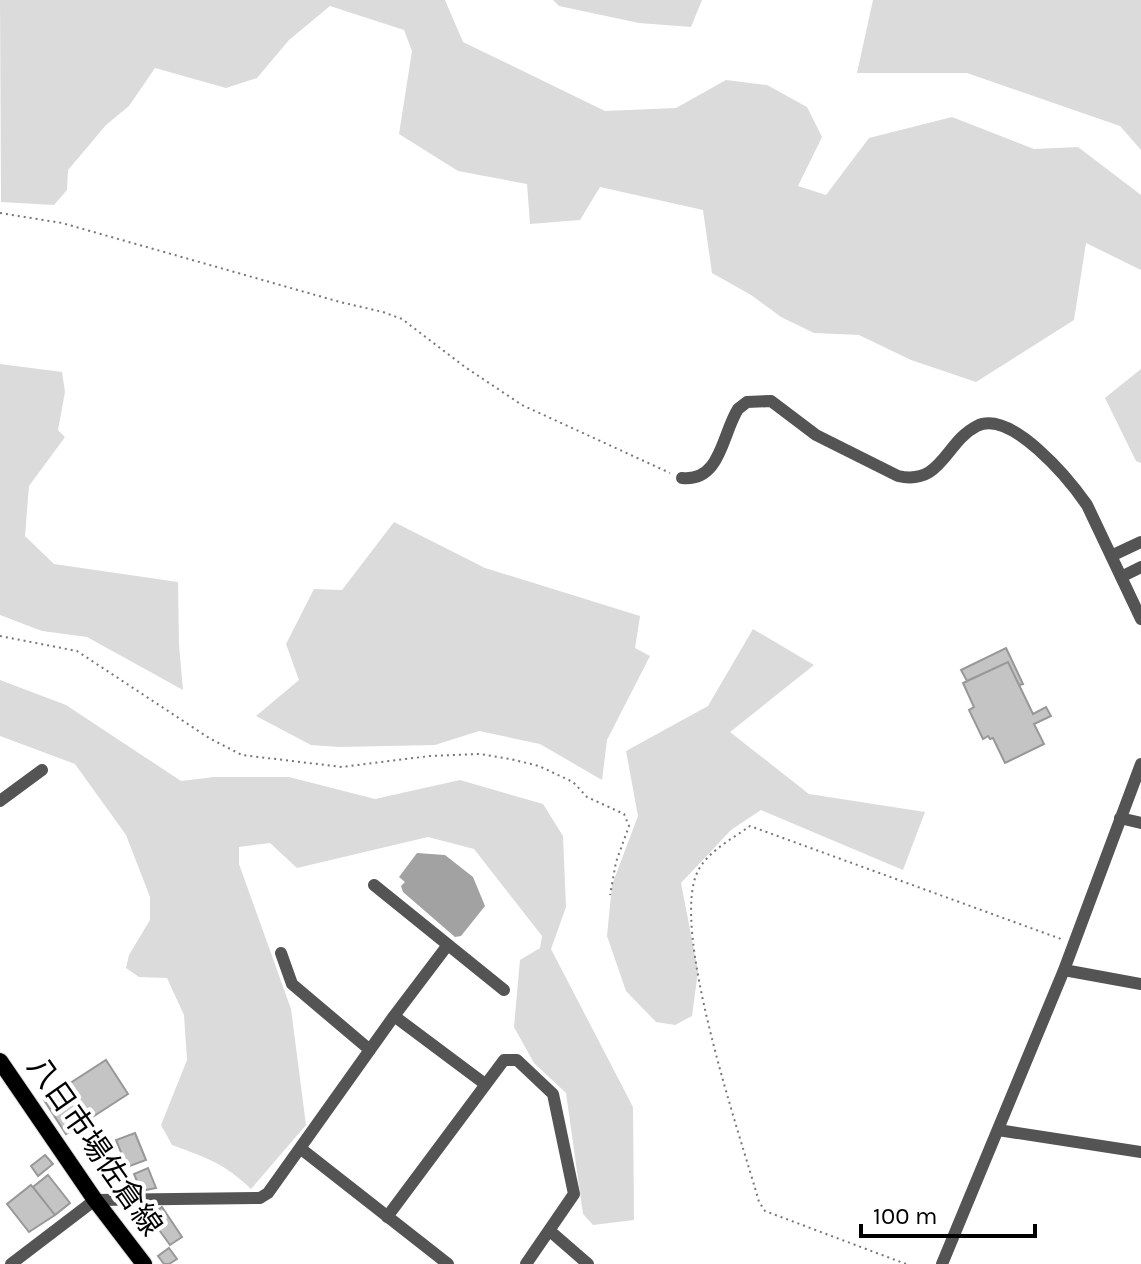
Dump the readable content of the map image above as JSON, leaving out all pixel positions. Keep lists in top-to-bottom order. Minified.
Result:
{"streets":{"main road":["八日市場佐倉線"]},"scale_bar":"100 m"}
